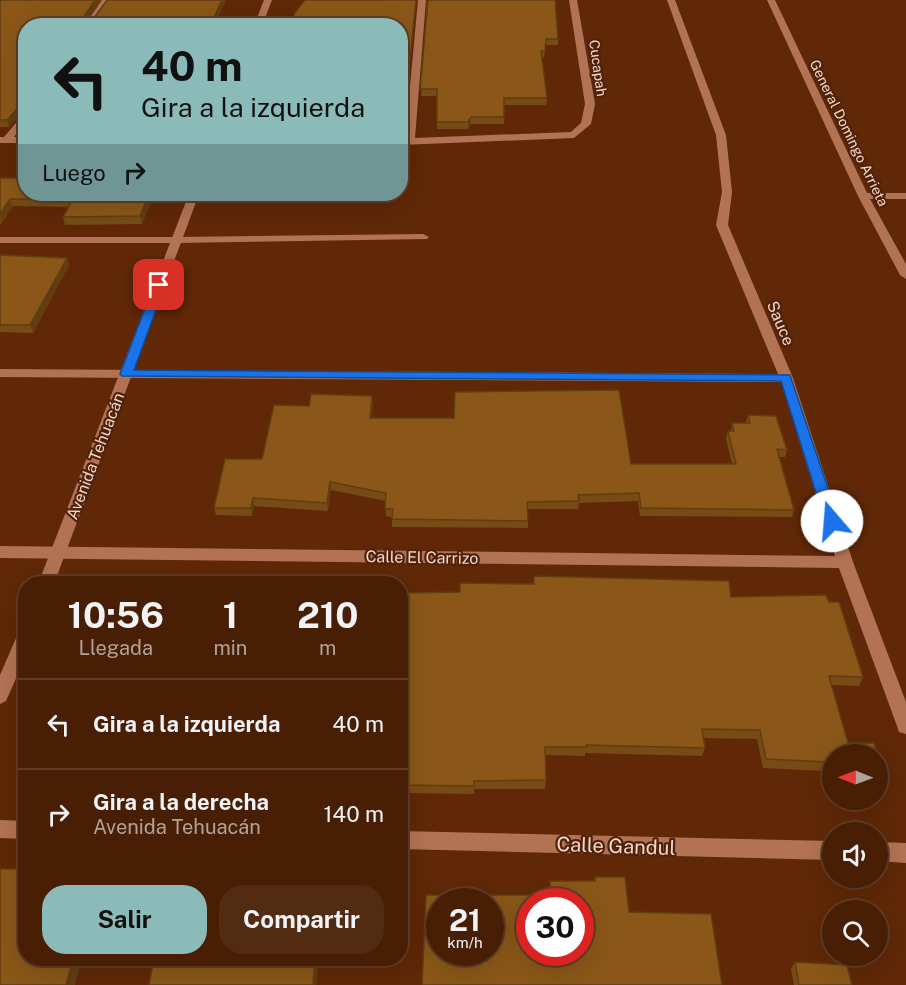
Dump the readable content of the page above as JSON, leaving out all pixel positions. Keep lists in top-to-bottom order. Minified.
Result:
{"streets":{"street":["Cucapah","General Domingo Arrieta","Sauce","Avenida Tehuacán","Calle El Carrizo","Calle Gandul"]},"crossings":[["Sauce","Calle El Carrizo"],["Avenida Tehuacán","Calle El Carrizo"]],"north":"left","page":{"turn":["40 m","Gira a la izquierda"],"then":"Luego","eta":["10:56","Llegada","1","min","210","m"],"list":[{"name":"Gira a la izquierda","value":"40 m"},{"name":"Gira a la derecha","note":"Avenida Tehuacán","value":"140 m"}],"buttons":["Salir","Compartir"],"speed":"21 km/h","limit":"30"}}
